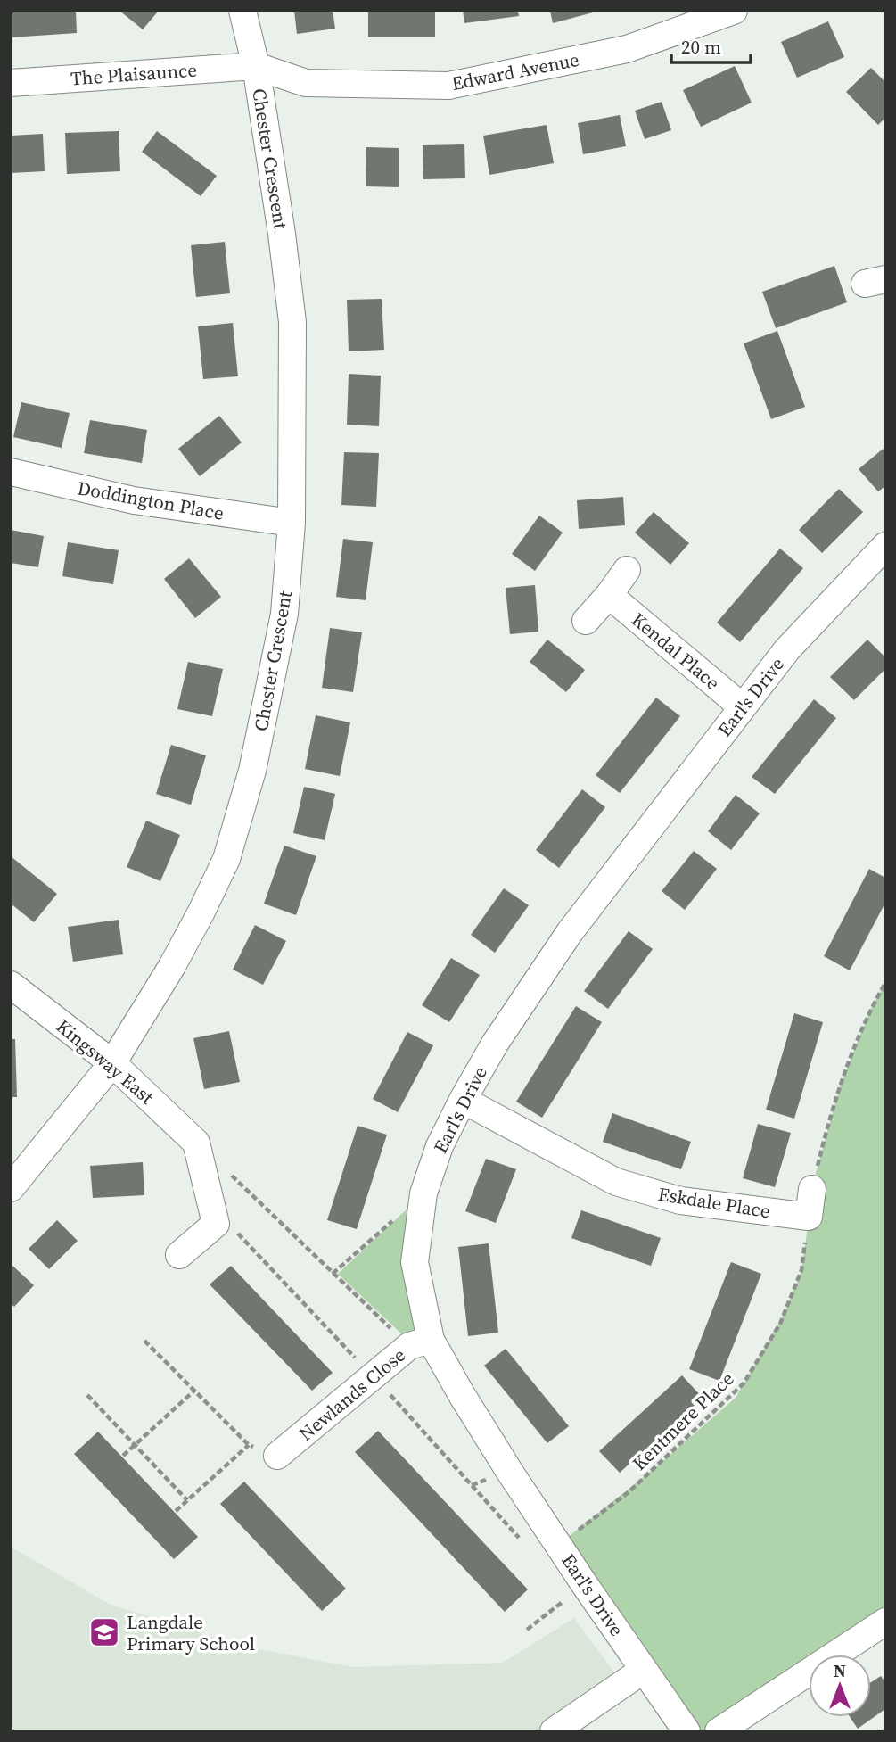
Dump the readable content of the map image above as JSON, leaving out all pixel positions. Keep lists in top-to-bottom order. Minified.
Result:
{"streets":{"street":["Edward Avenue","The Plaisaunce","Chester Crescent","Doddington Place","Kendal Place","Earl's Drive","Kingsway East","Eskdale Place","Newlands Close"],"path":["Kentmere Place"]},"crossings":[["Edward Avenue","The Plaisaunce"],["Edward Avenue","Chester Crescent"],["The Plaisaunce","Chester Crescent"],["Chester Crescent","Doddington Place"],["Chester Crescent","Kingsway East"],["Kendal Place","Earl's Drive"],["Earl's Drive","Eskdale Place"],["Earl's Drive","Newlands Close"],["Earl's Drive","Kentmere Place"],["Eskdale Place","Kentmere Place"]],"places":{"school or university":["Langdale Primary School"]},"scale_bar":"20 m","north":"top"}
